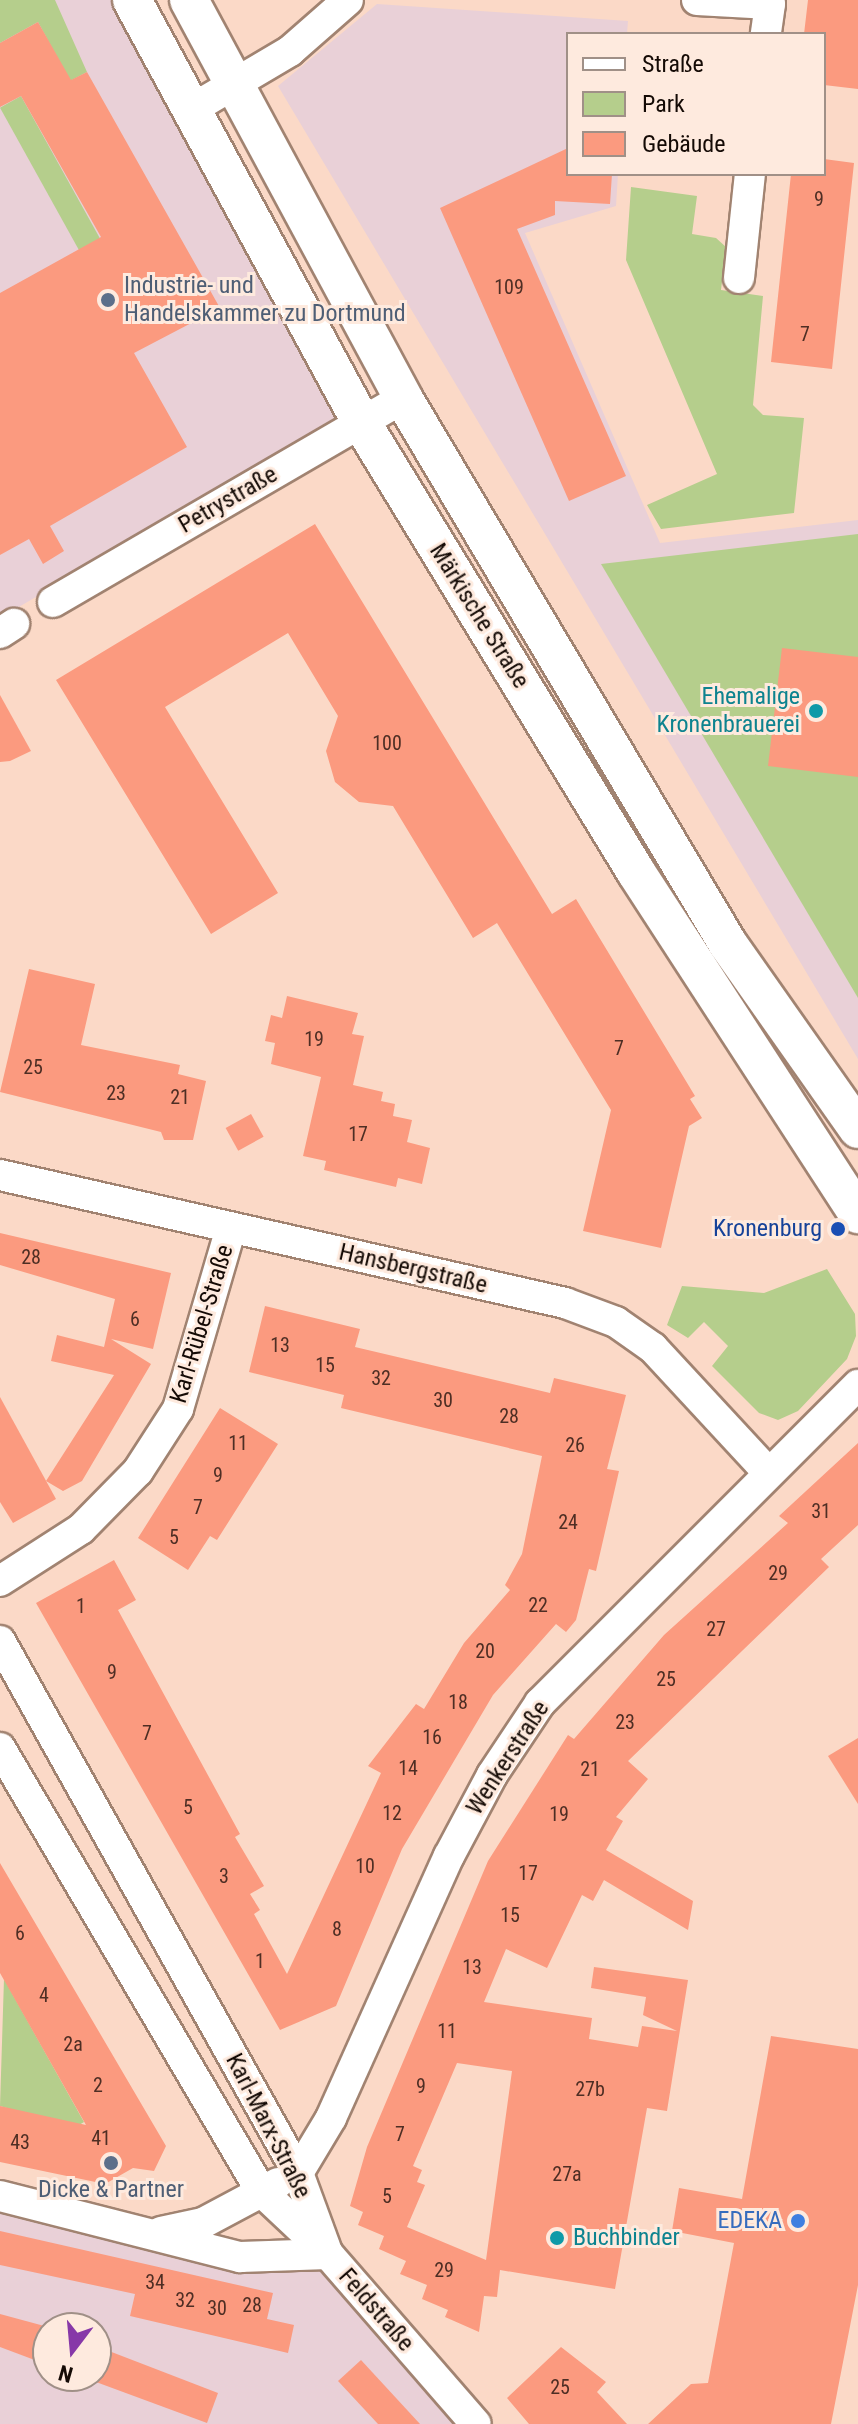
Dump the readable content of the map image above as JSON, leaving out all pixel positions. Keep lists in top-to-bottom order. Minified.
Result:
{"streets":{"main road":["Märkische Straße"],"street":["Petrystraße","Hansbergstraße","Karl-Rübel-Straße","Wenkerstraße","Karl-Marx-Straße","Feldstraße"]},"crossings":[["Petrystraße","Märkische Straße"],["Hansbergstraße","Karl-Rübel-Straße"],["Hansbergstraße","Wenkerstraße"],["Wenkerstraße","Karl-Marx-Straße"],["Wenkerstraße","Feldstraße"],["Karl-Marx-Straße","Feldstraße"]],"places":["Industrie- und Handelskammer zu Dortmund","Ehemalige Kronenbrauerei","Kronenburg","Dicke & Partner","EDEKA","Buchbinder"],"house_numbers":["9","109","7","100","19","7","25","23","21","17","28","6","13","15","32","30","28","11","26","9","7","31","24","5","29","22","1","27","20","9","25","18","23","7","16","14","21","5","12","19","10","17","3","15","8","6","1","13","4","11","2a","2","9","27b","7","41","43","27a","5","29","34","32","28","30","25"],"legend":["Straße","Park","Gebäude"],"north":"bottom"}
